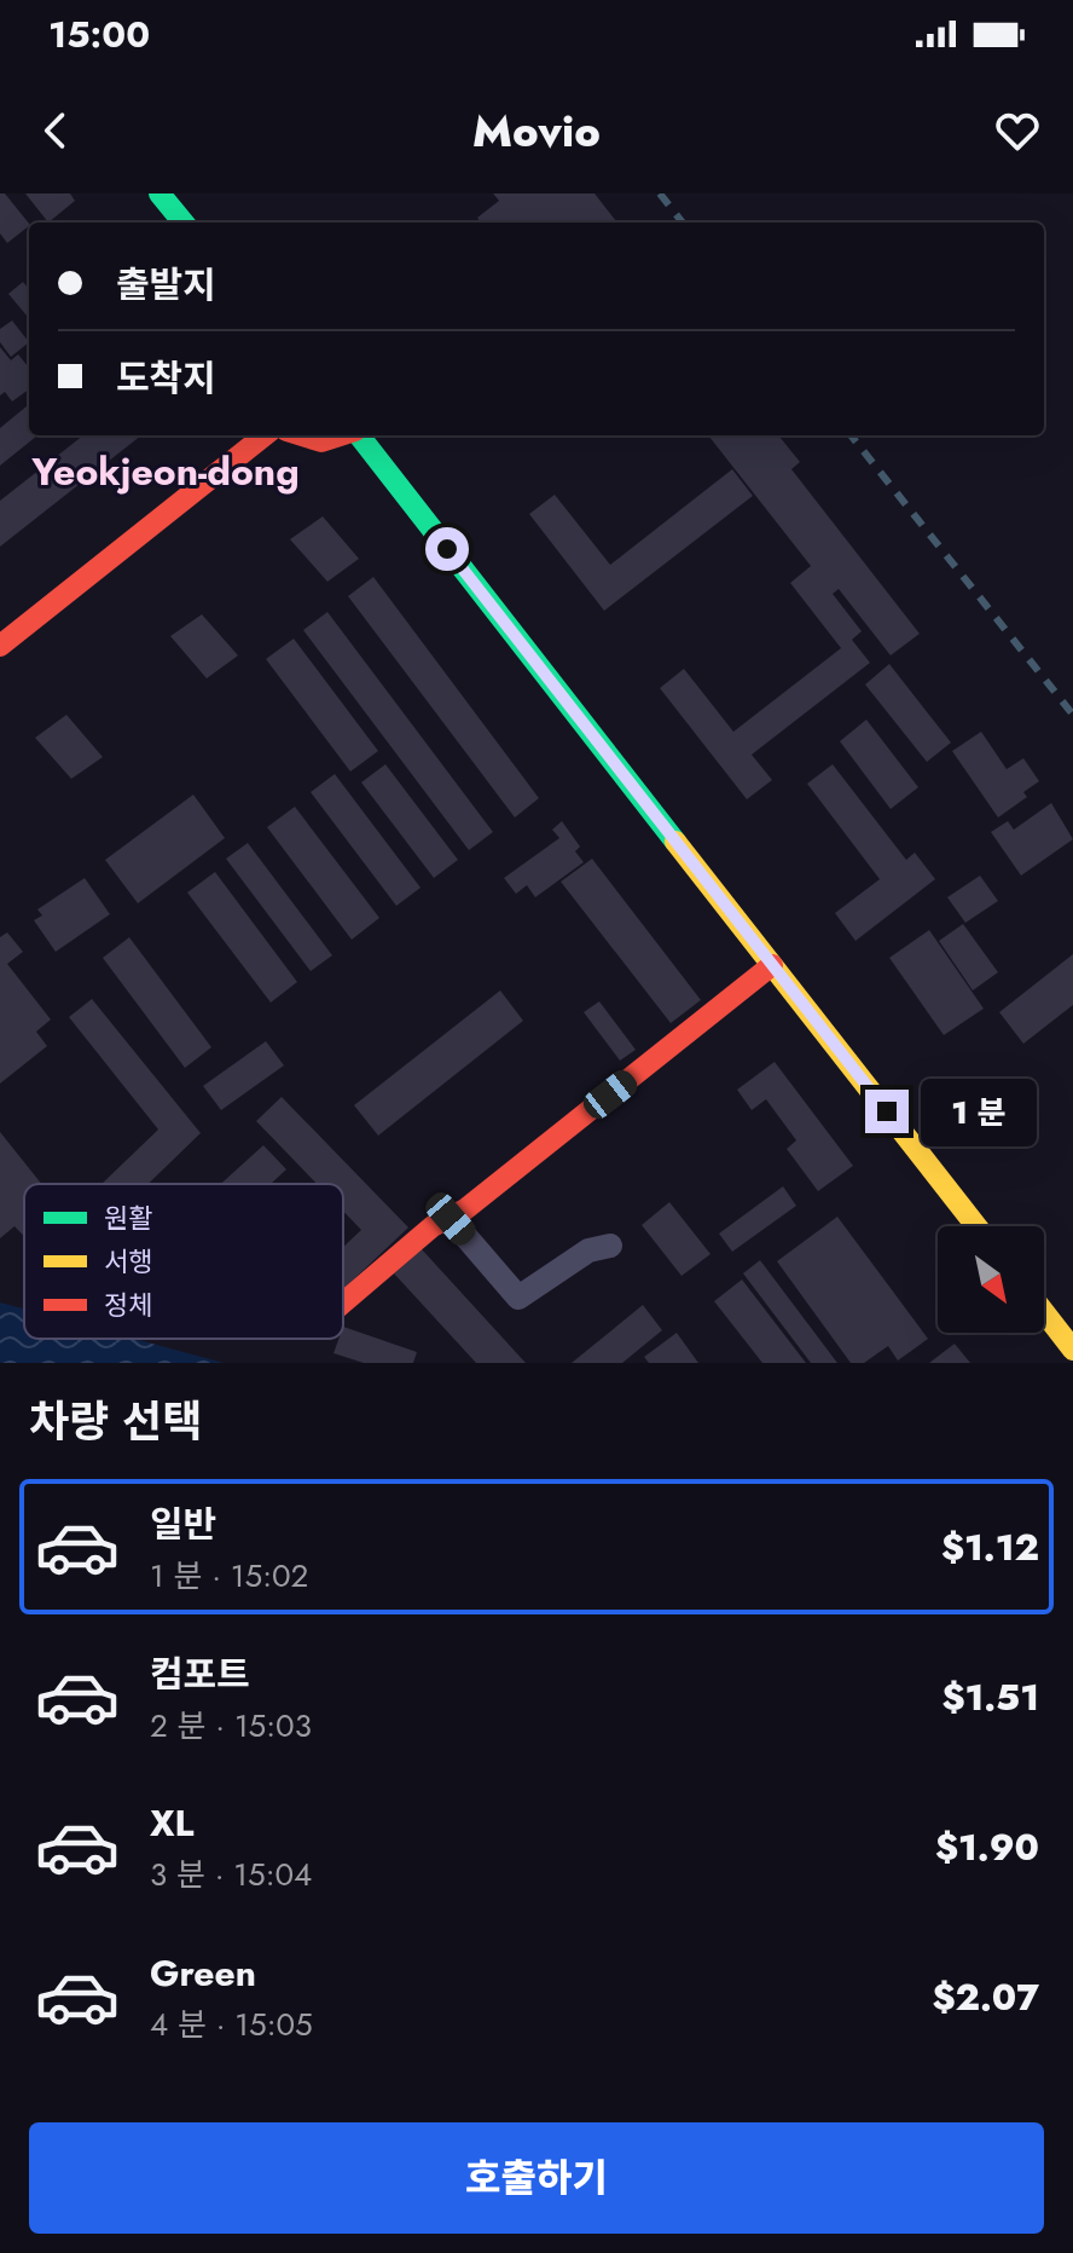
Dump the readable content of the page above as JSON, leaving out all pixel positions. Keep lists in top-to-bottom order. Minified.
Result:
{"districts":["Yeokjeon-dong"],"legend":["원활","서행","정체"],"north":"bottom right","page":{"status":"15:00","header":"Movio","banner":["출발지","도착지"],"bubble":"1 분","heading":"차량 선택","list":[{"name":"일반","note":"1 분 · 15:02","value":"$1.12"},{"name":"컴포트","note":"2 분 · 15:03","value":"$1.51"},{"name":"XL","note":"3 분 · 15:04","value":"$1.90"},{"name":"Green","note":"4 분 · 15:05","value":"$2.07"}],"buttons":"호출하기"}}
